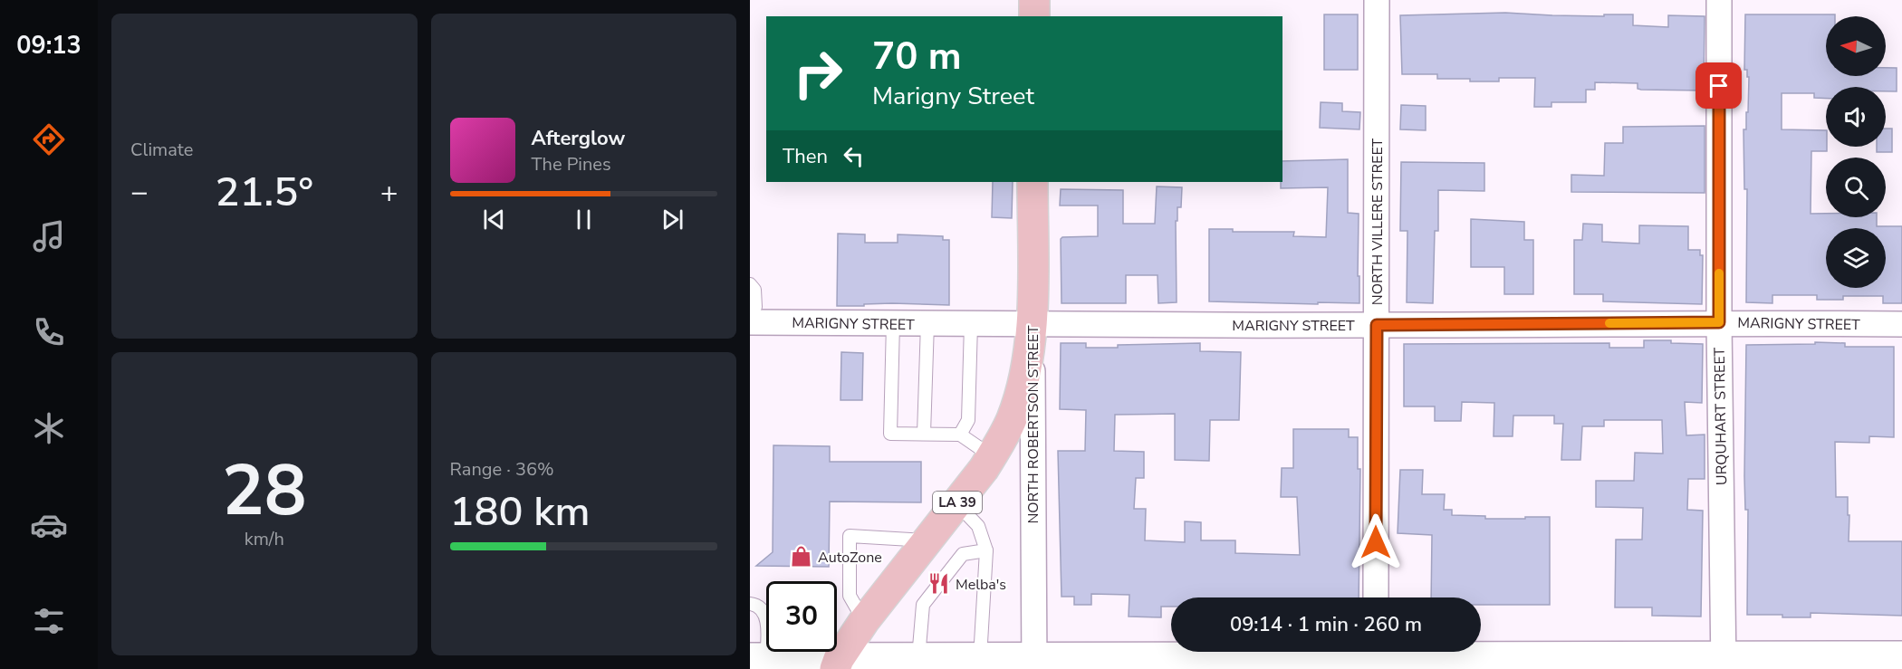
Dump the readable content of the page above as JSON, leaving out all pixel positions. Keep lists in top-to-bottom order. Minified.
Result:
{"streets":{"main road":["NORTH ROBERTSON STREET","LA 39"],"street":["NORTH VILLERE STREET","MARIGNY STREET","URQUHART STREET"]},"crossings":[["NORTH VILLERE STREET","MARIGNY STREET"],["MARIGNY STREET","URQUHART STREET"],["MARIGNY STREET","NORTH ROBERTSON STREET"],["MARIGNY STREET","LA 39"],["NORTH ROBERTSON STREET","LA 39"]],"places":{"shop":["AutoZone"],"restaurant":["Melba's"]},"north":"left","page":{"tabs":"09:13","tile":["Climate",["28","km/h"],["Range · 36%","180 km"]],"turn":["70 m","Marigny Street"],"song":["Afterglow","The Pines"],"then":"Then","heat":["−","21.5°","+"],"limit":"30","trip":"09:14 · 1 min · 260 m"}}
